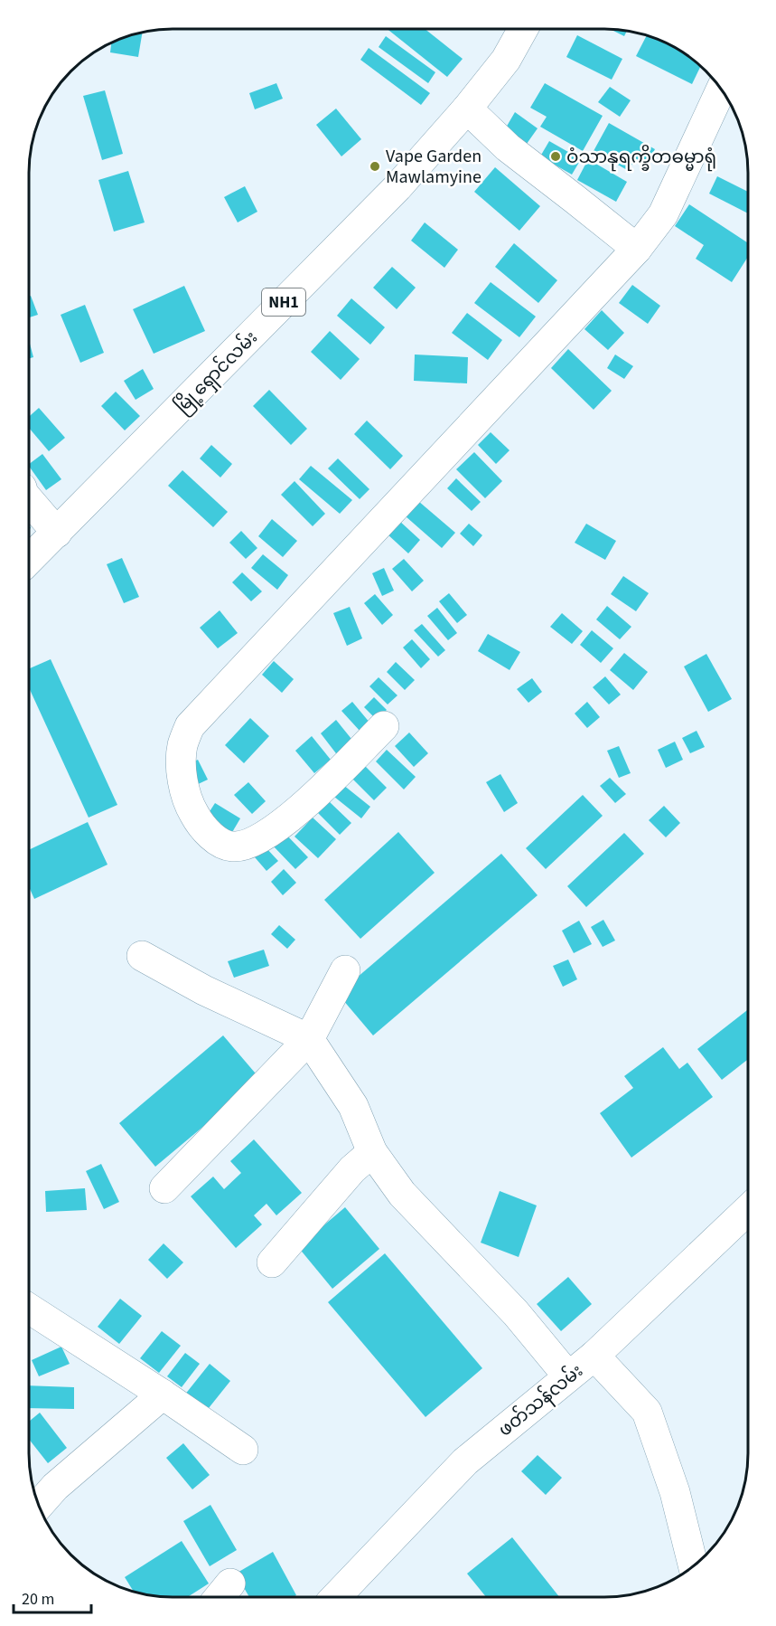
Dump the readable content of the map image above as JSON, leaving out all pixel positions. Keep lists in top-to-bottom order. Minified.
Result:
{"streets":{"main road":["NH1","မြို့ရှောင်လမ်း","ဖတ်သန်လမ်း"]},"places":["ဝံသာနုရက္ခိတဓမ္မာရုံ","Vape Garden Mawlamyine"],"scale_bar":"20 m"}
